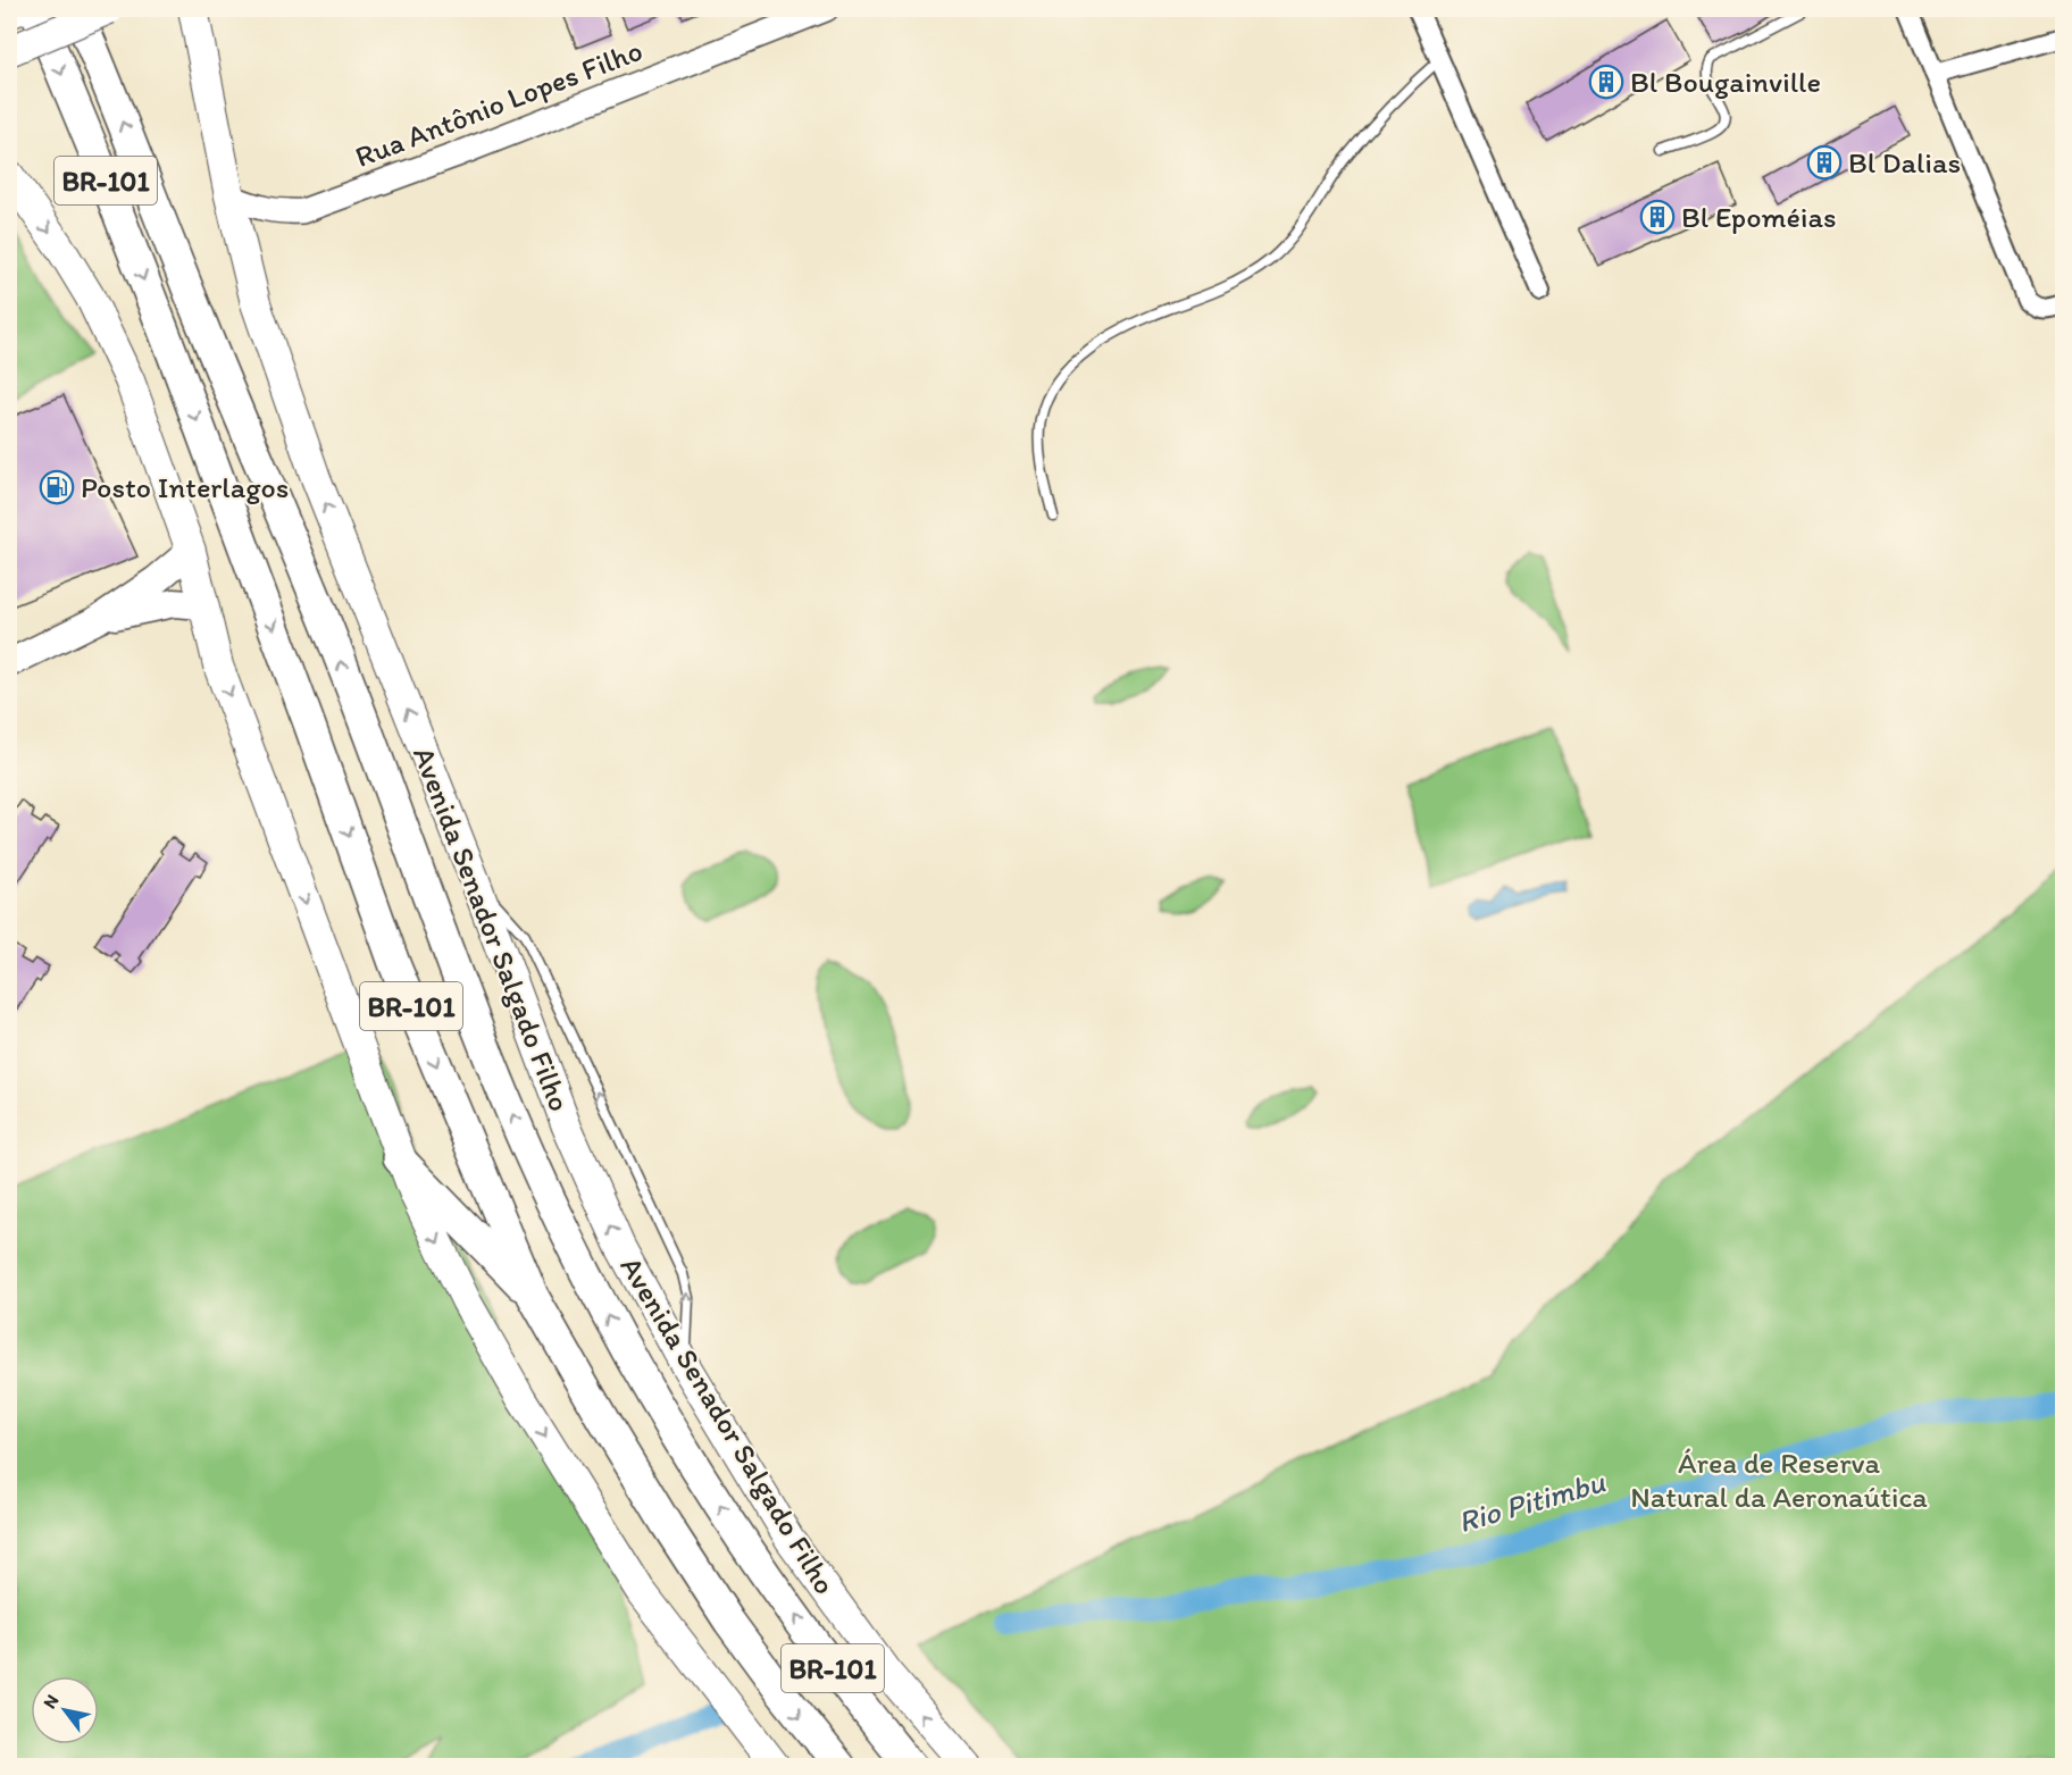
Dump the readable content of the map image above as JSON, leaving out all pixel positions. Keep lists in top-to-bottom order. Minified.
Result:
{"streets":{"highway":["BR-101","Avenida Senador Salgado Filho"],"street":["Rua Antônio Lopes Filho"]},"crossings":[["Rua Antônio Lopes Filho","Avenida Senador Salgado Filho"]],"water":["Rio Pitimbu"],"parks":["Área de Reserva Natural da Aeronaútica"],"places":{"building":["Bl Bougainville","Bl Dalias","Bl Epoméias"],"fuel station":["Posto Interlagos"]},"north":"top left"}
